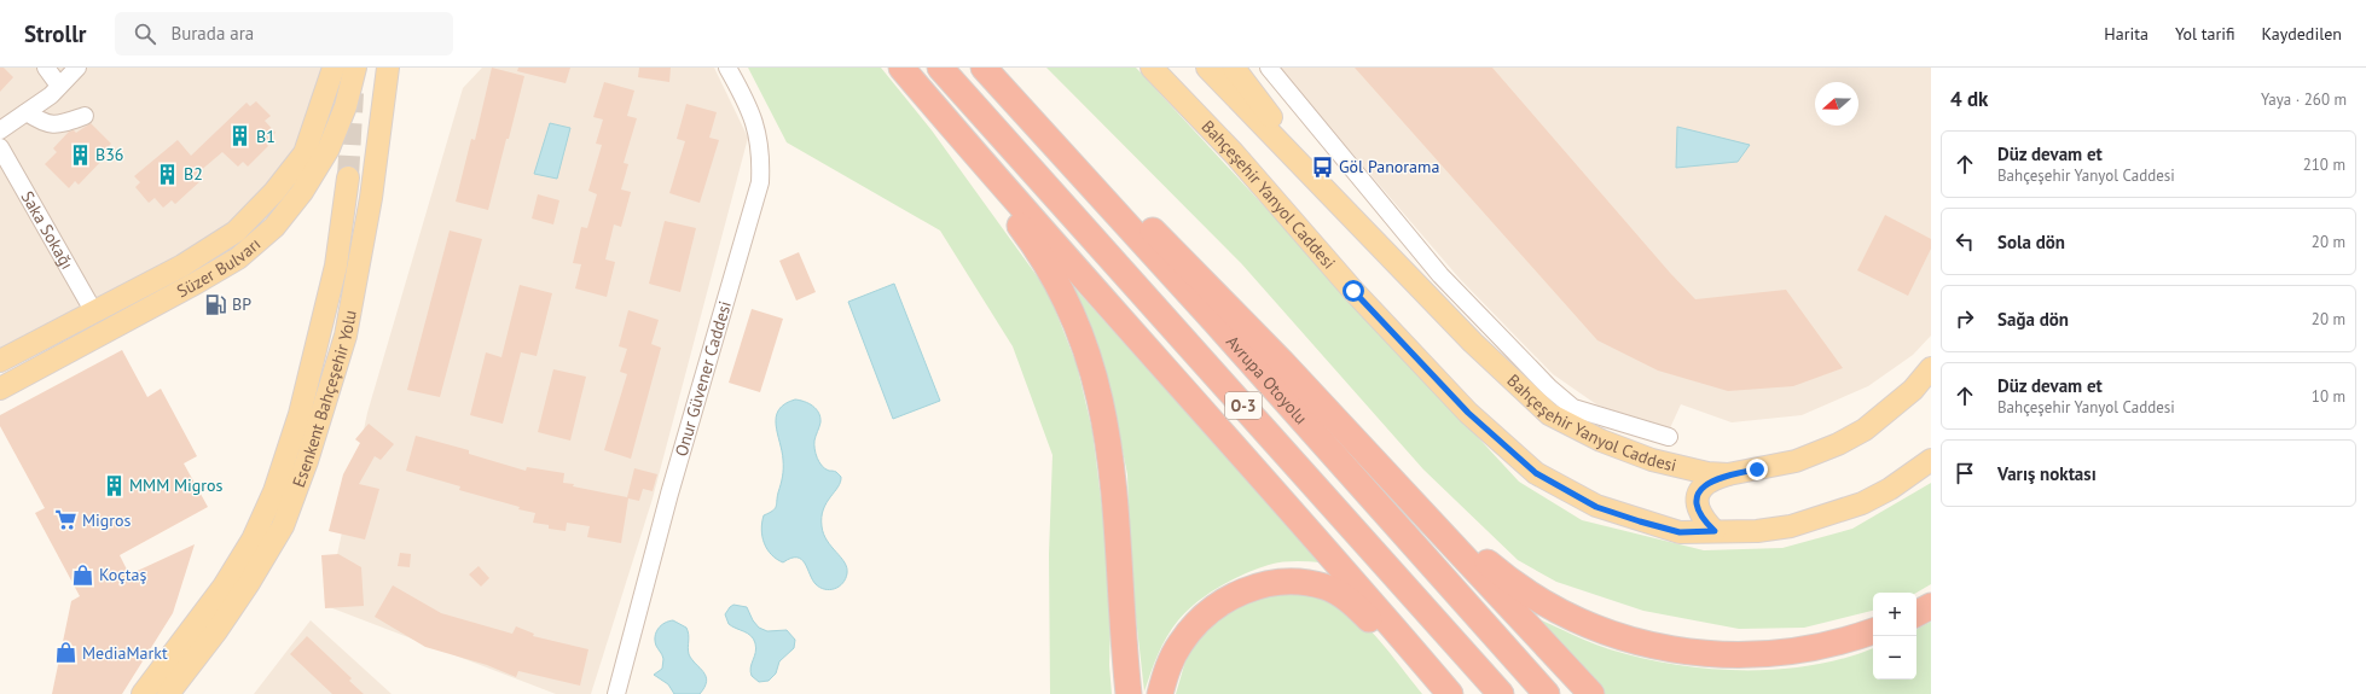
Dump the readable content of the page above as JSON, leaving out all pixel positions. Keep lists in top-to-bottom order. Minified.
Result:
{"streets":{"highway":["Avrupa Otoyolu","O-3"],"main road":["Bahçeşehir Yanyol Caddesi","Süzer Bulvarı","Esenkent Bahçeşehir Yolu"],"street":["Saka Sokağı","Onur Güvener Caddesi"]},"crossings":[["Saka Sokağı","Süzer Bulvarı"]],"places":{"building":["B1","B36","B2","MMM Migros"],"bus stop":["Göl Panorama"],"fuel station":["BP"],"supermarket":["Migros"],"shop":["Koçtaş","MediaMarkt"]},"north":"left","page":{"header":"Strollr","search":"Burada ara","nav":["Harita","Yol tarifi","Kaydedilen"],"heading":["4 dk","Yaya · 260 m"],"list":[["Düz devam et","Bahçeşehir Yanyol Caddesi","210 m"],["Sola dön","20 m"],["Sağa dön","20 m"],["Düz devam et","Bahçeşehir Yanyol Caddesi","10 m"],"Varış noktası"],"map_buttons":["+","−"]}}
